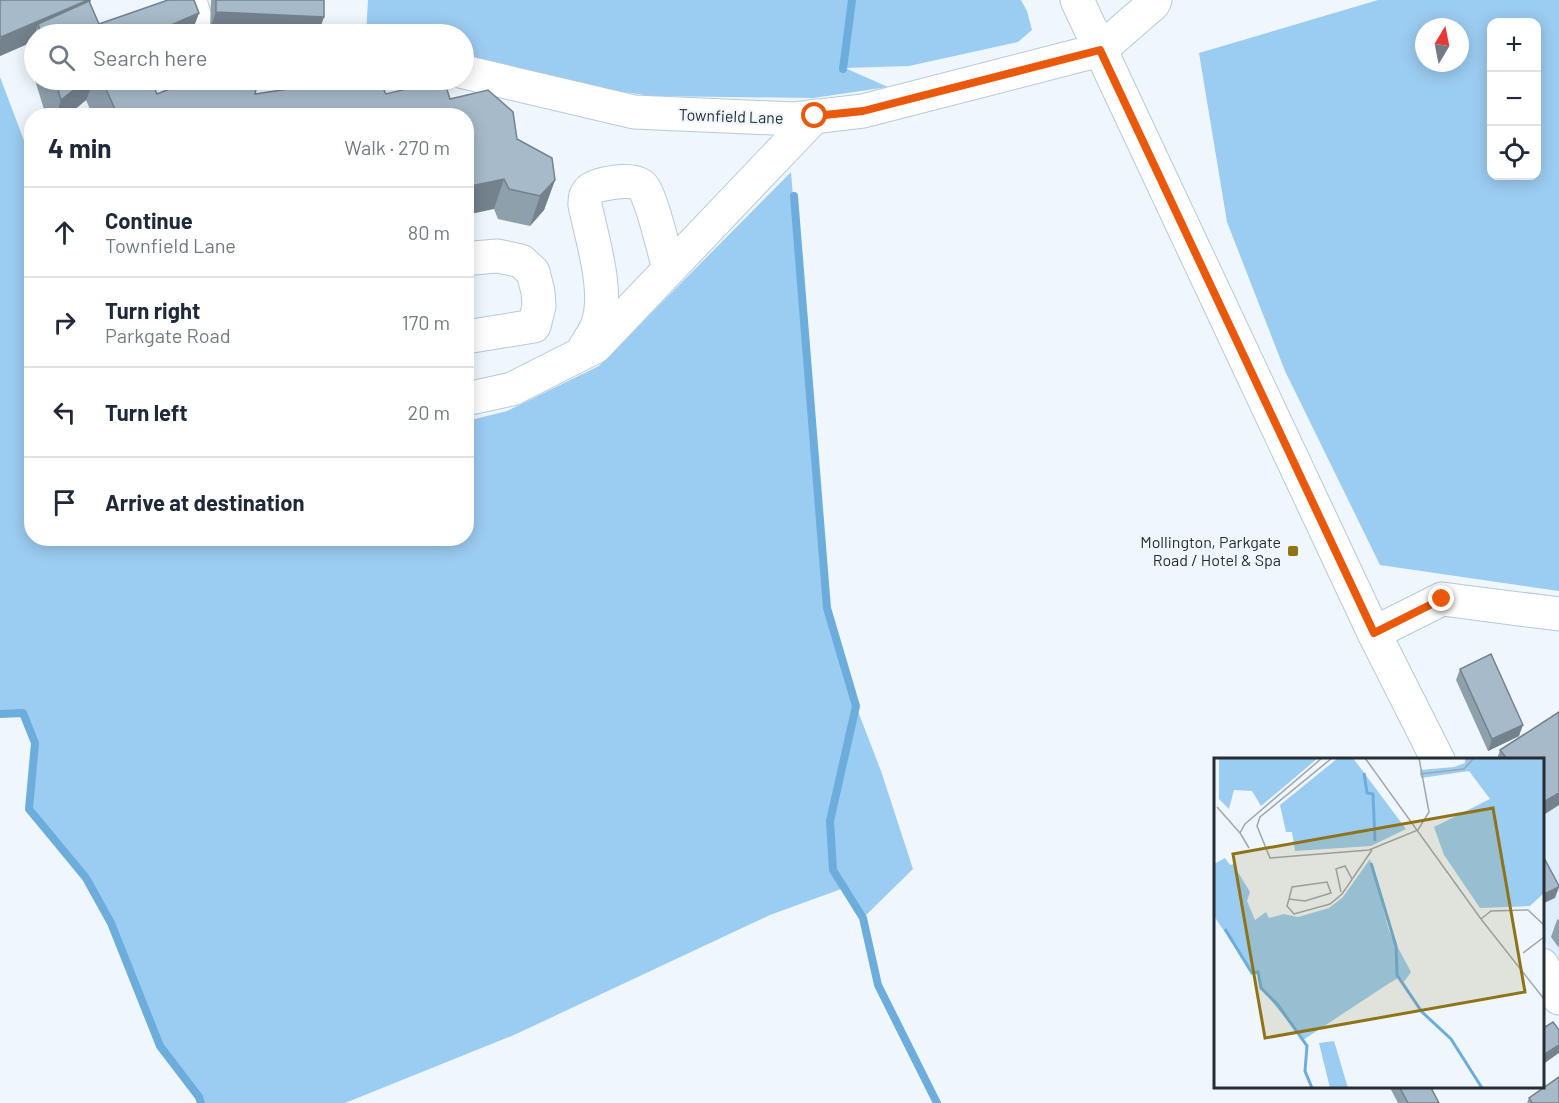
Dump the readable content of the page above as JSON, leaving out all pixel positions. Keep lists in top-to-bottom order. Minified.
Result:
{"streets":{"main road":["Townfield Lane"]},"places":{"transit":["Mollington, Parkgate Road / Hotel & Spa"]},"north":"top","page":{"map_buttons":["+","−"],"search":"Search here","heading":["4 min","Walk · 270 m"],"list":[["Continue","Townfield Lane","80 m"],["Turn right","Parkgate Road","170 m"],["Turn left","20 m"],"Arrive at destination"]}}
